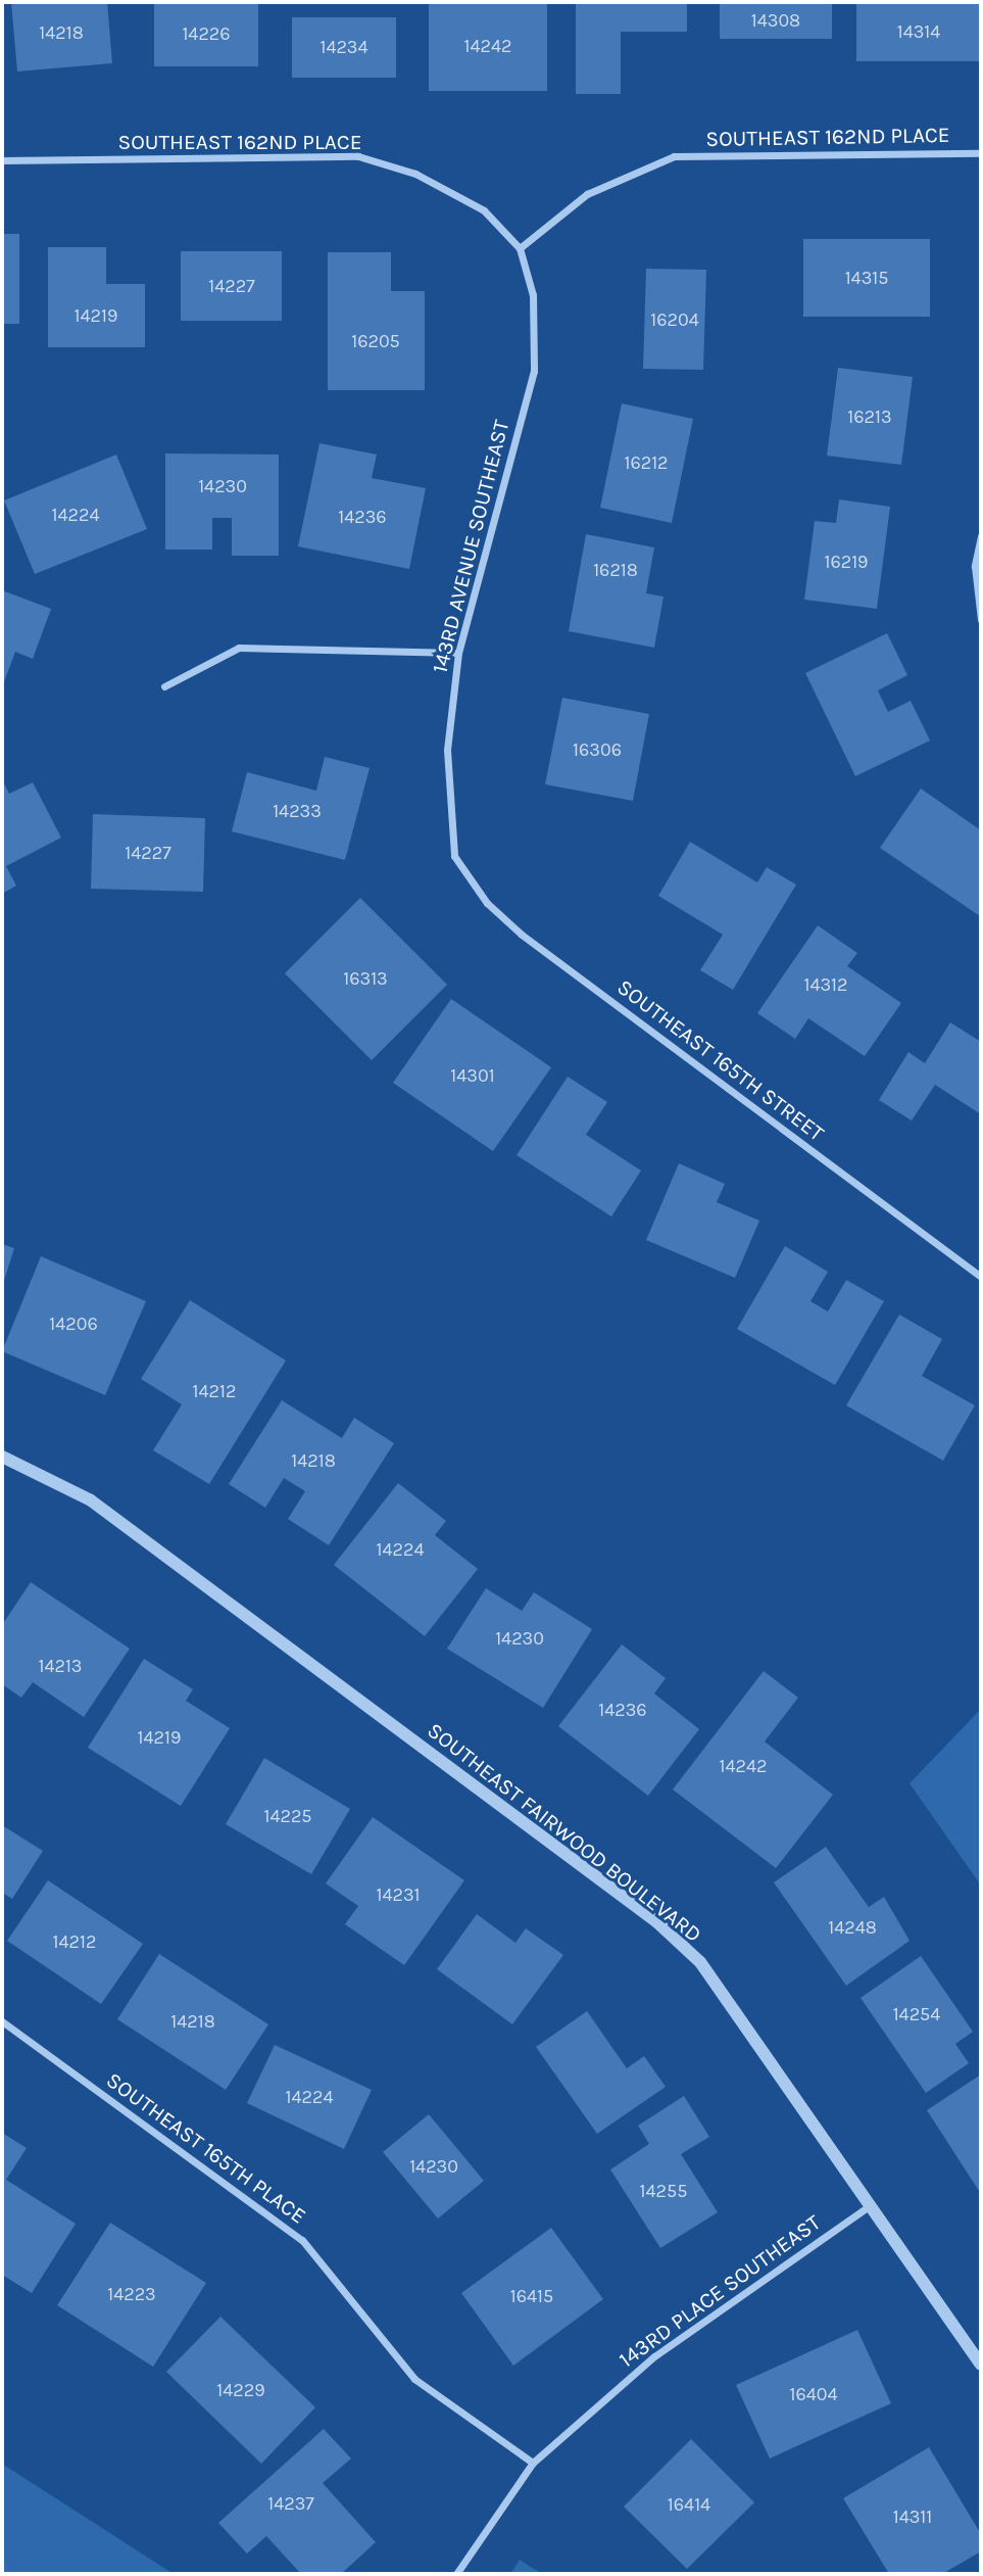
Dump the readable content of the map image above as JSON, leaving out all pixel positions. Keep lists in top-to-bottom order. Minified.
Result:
{"streets":{"street":["SOUTHEAST 162ND PLACE","143RD AVENUE SOUTHEAST","SOUTHEAST 165TH STREET","SOUTHEAST FAIRWOOD BOULEVARD","SOUTHEAST 165TH PLACE","143RD PLACE SOUTHEAST"]},"crossings":[["SOUTHEAST 162ND PLACE","143RD AVENUE SOUTHEAST"],["143RD AVENUE SOUTHEAST","SOUTHEAST 165TH STREET"],["SOUTHEAST FAIRWOOD BOULEVARD","143RD PLACE SOUTHEAST"],["SOUTHEAST 165TH PLACE","143RD PLACE SOUTHEAST"]],"house_numbers":["14308","14314","14218","14226","14242","14234","14315","14227","14219","16204","16205","16213","16212","14230","14224","14236","16219","16218","16306","14233","14227","16313","14312","14301","14206","14212","14218","14224","14230","14213","14236","14219","14242","14225","14231","14248","14212","14254","14218","14224","14230","14255","14223","16415","14229","16404","14237","16414","14311"]}
